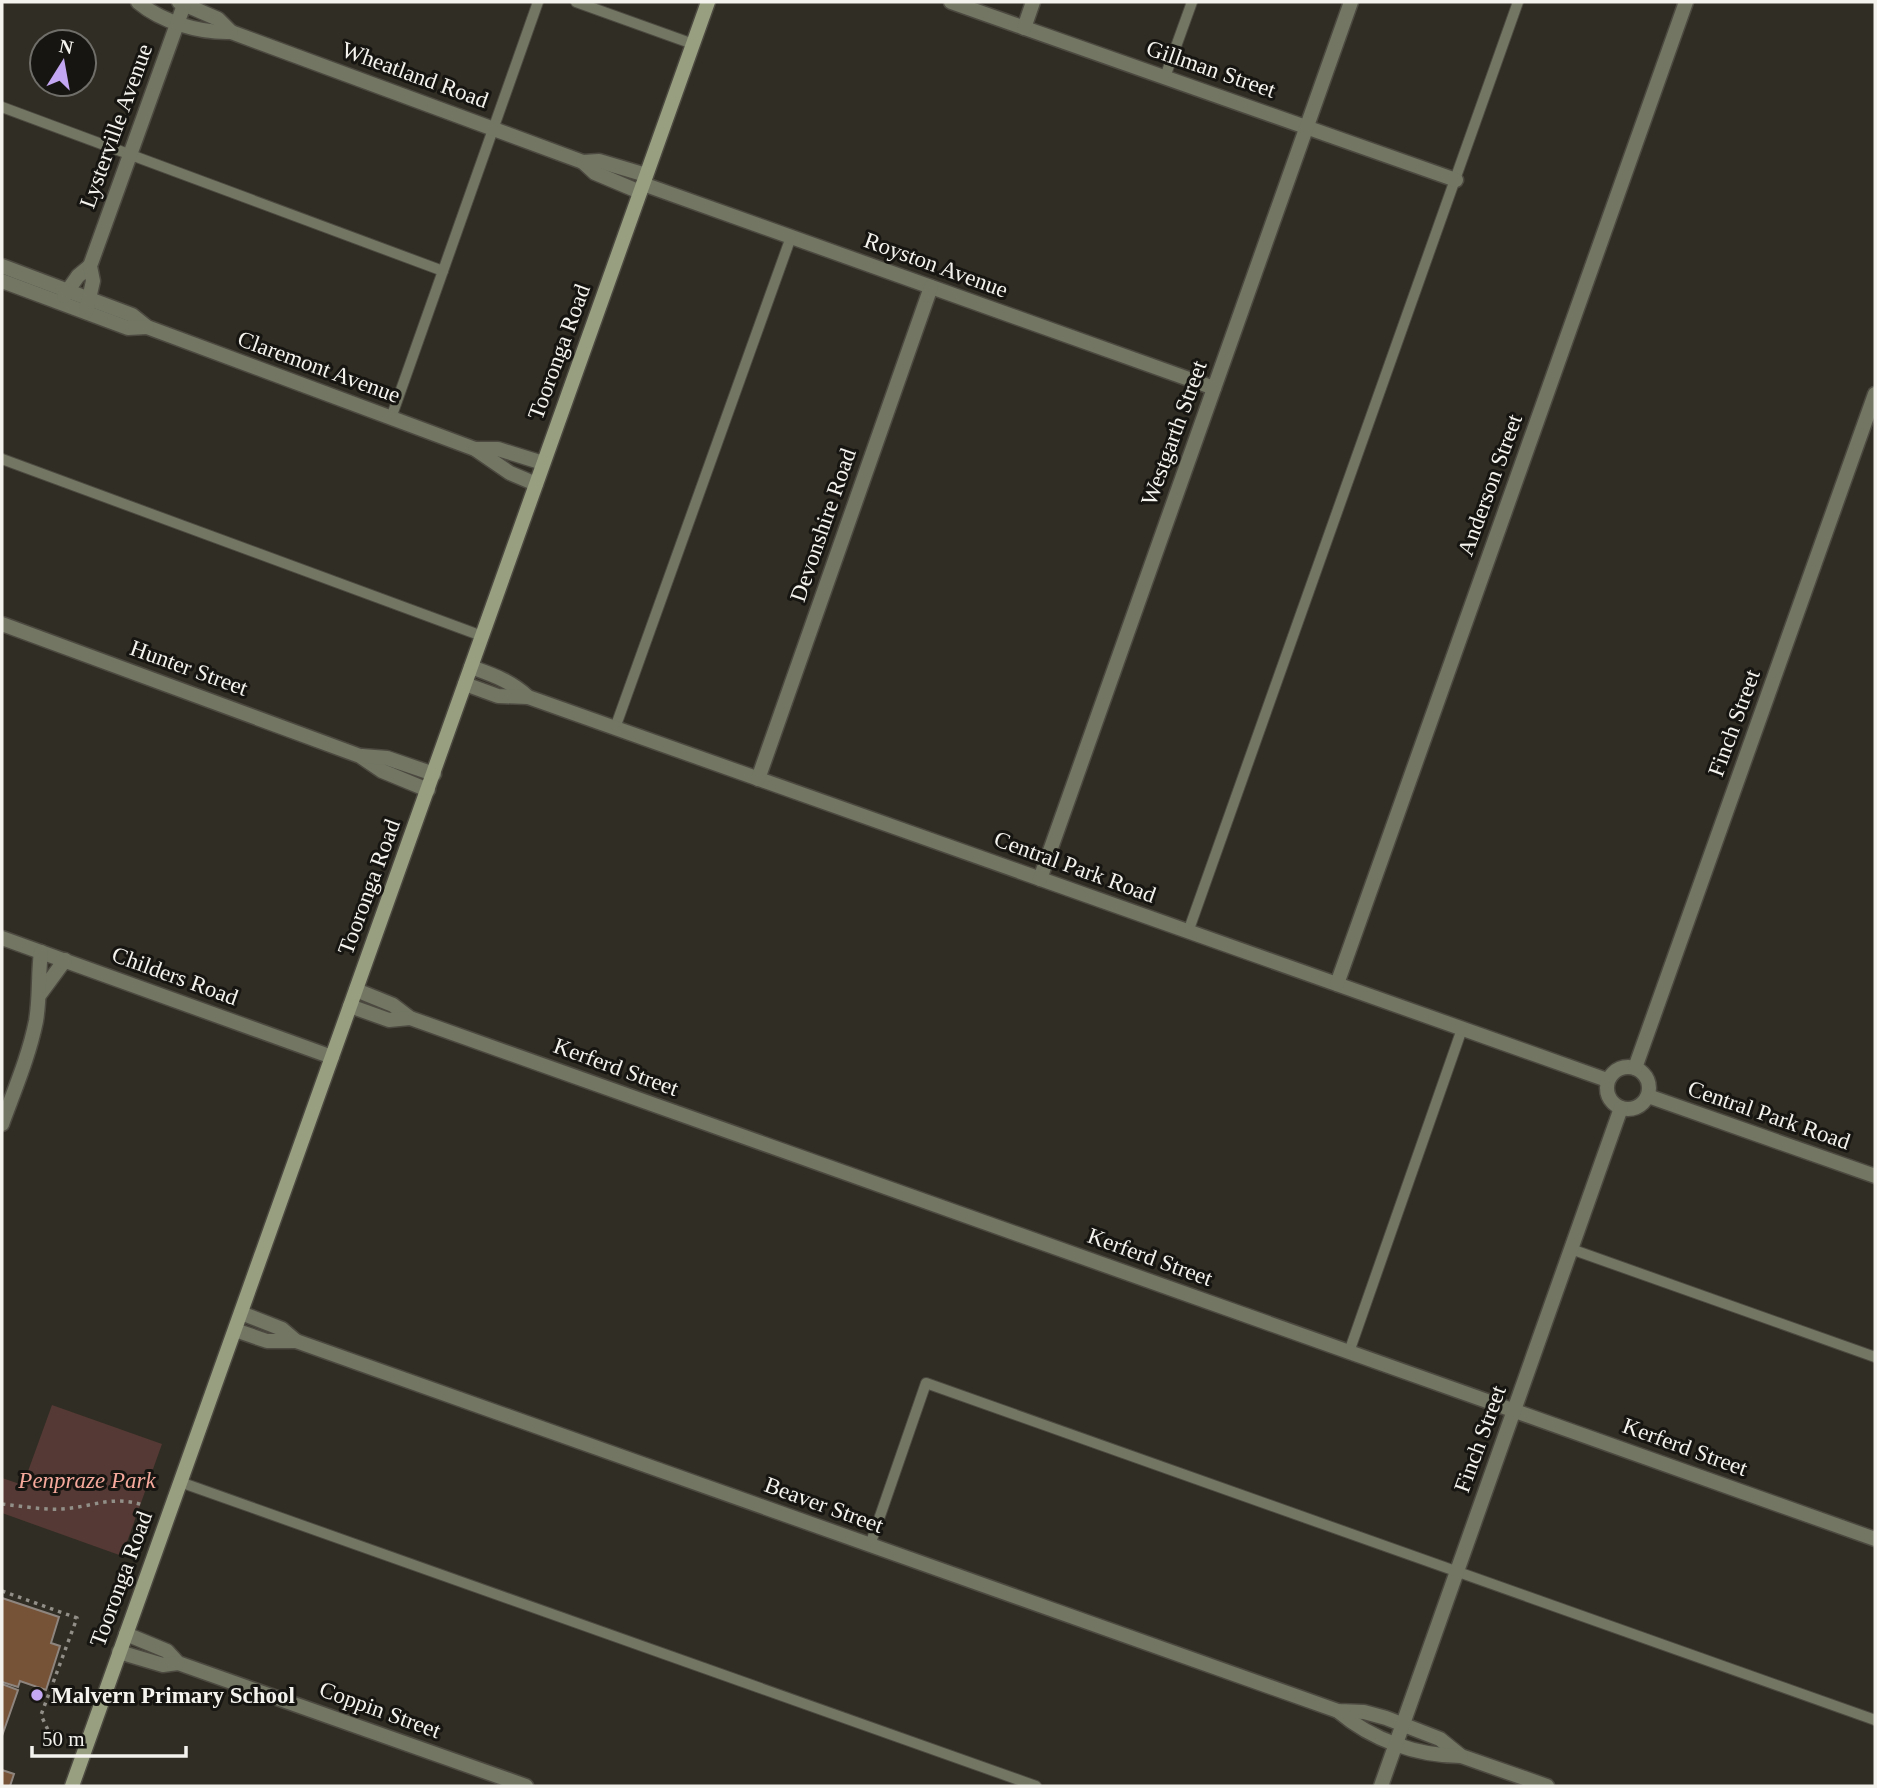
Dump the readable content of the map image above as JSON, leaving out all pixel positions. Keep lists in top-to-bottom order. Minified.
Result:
{"streets":{"main road":["Tooronga Road"],"street":["Gillman Street","Wheatland Road","Lysterville Avenue","Royston Avenue","Claremont Avenue","Westgarth Street","Anderson Street","Devonshire Road","Hunter Street","Finch Street","Central Park Road","Childers Road","Kerferd Street","Beaver Street","Coppin Street"]},"crossings":[["Gillman Street","Westgarth Street"],["Wheatland Road","Lysterville Avenue"],["Wheatland Road","Royston Avenue"],["Wheatland Road","Tooronga Road"],["Lysterville Avenue","Claremont Avenue"],["Royston Avenue","Tooronga Road"],["Royston Avenue","Westgarth Street"],["Royston Avenue","Devonshire Road"],["Tooronga Road","Claremont Avenue"],["Tooronga Road","Hunter Street"],["Tooronga Road","Central Park Road"],["Tooronga Road","Childers Road"],["Tooronga Road","Kerferd Street"],["Tooronga Road","Beaver Street"],["Tooronga Road","Coppin Street"],["Westgarth Street","Central Park Road"],["Anderson Street","Central Park Road"],["Devonshire Road","Central Park Road"],["Finch Street","Central Park Road"],["Finch Street","Kerferd Street"],["Finch Street","Beaver Street"]],"parks":["Penpraze Park"],"places":["Malvern Primary School"],"scale_bar":"50 m","north":"top"}
